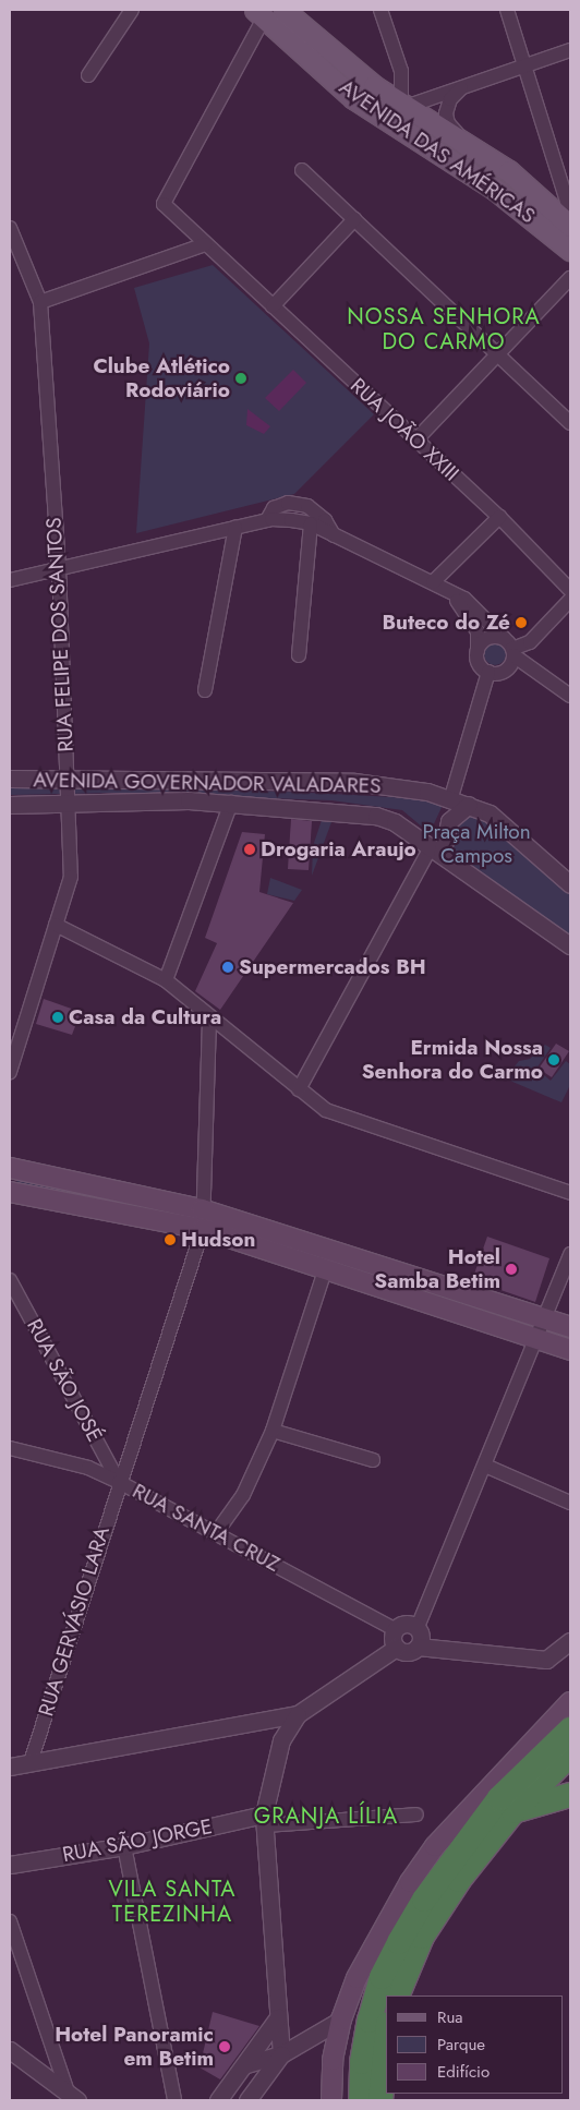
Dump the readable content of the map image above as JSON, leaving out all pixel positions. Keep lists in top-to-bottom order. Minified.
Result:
{"streets":{"main road":["AVENIDA DAS AMÉRICAS"],"street":["RUA JOÃO XXIII","RUA FELIPE DOS SANTOS","AVENIDA GOVERNADOR VALADARES","RUA SÃO JOSÉ","RUA SANTA CRUZ","RUA GERVÁSIO LARA","RUA SÃO JORGE"]},"crossings":[["AVENIDA DAS AMÉRICAS","RUA JOÃO XXIII"],["RUA FELIPE DOS SANTOS","AVENIDA GOVERNADOR VALADARES"],["RUA SÃO JOSÉ","RUA SANTA CRUZ"],["RUA SÃO JOSÉ","RUA GERVÁSIO LARA"],["RUA SANTA CRUZ","RUA GERVÁSIO LARA"]],"districts":["NOSSA SENHORA DO CARMO","GRANJA LÍLIA","VILA SANTA TEREZINHA"],"parks":["Praça Milton Campos"],"places":["Clube Atlético Rodoviário","Buteco do Zé","Drogaria Araujo","Supermercados BH","Casa da Cultura","Ermida Nossa Senhora do Carmo","Hudson","Hotel Samba Betim","Hotel Panoramic em Betim"],"legend":["Rua","Parque","Edifício"]}
